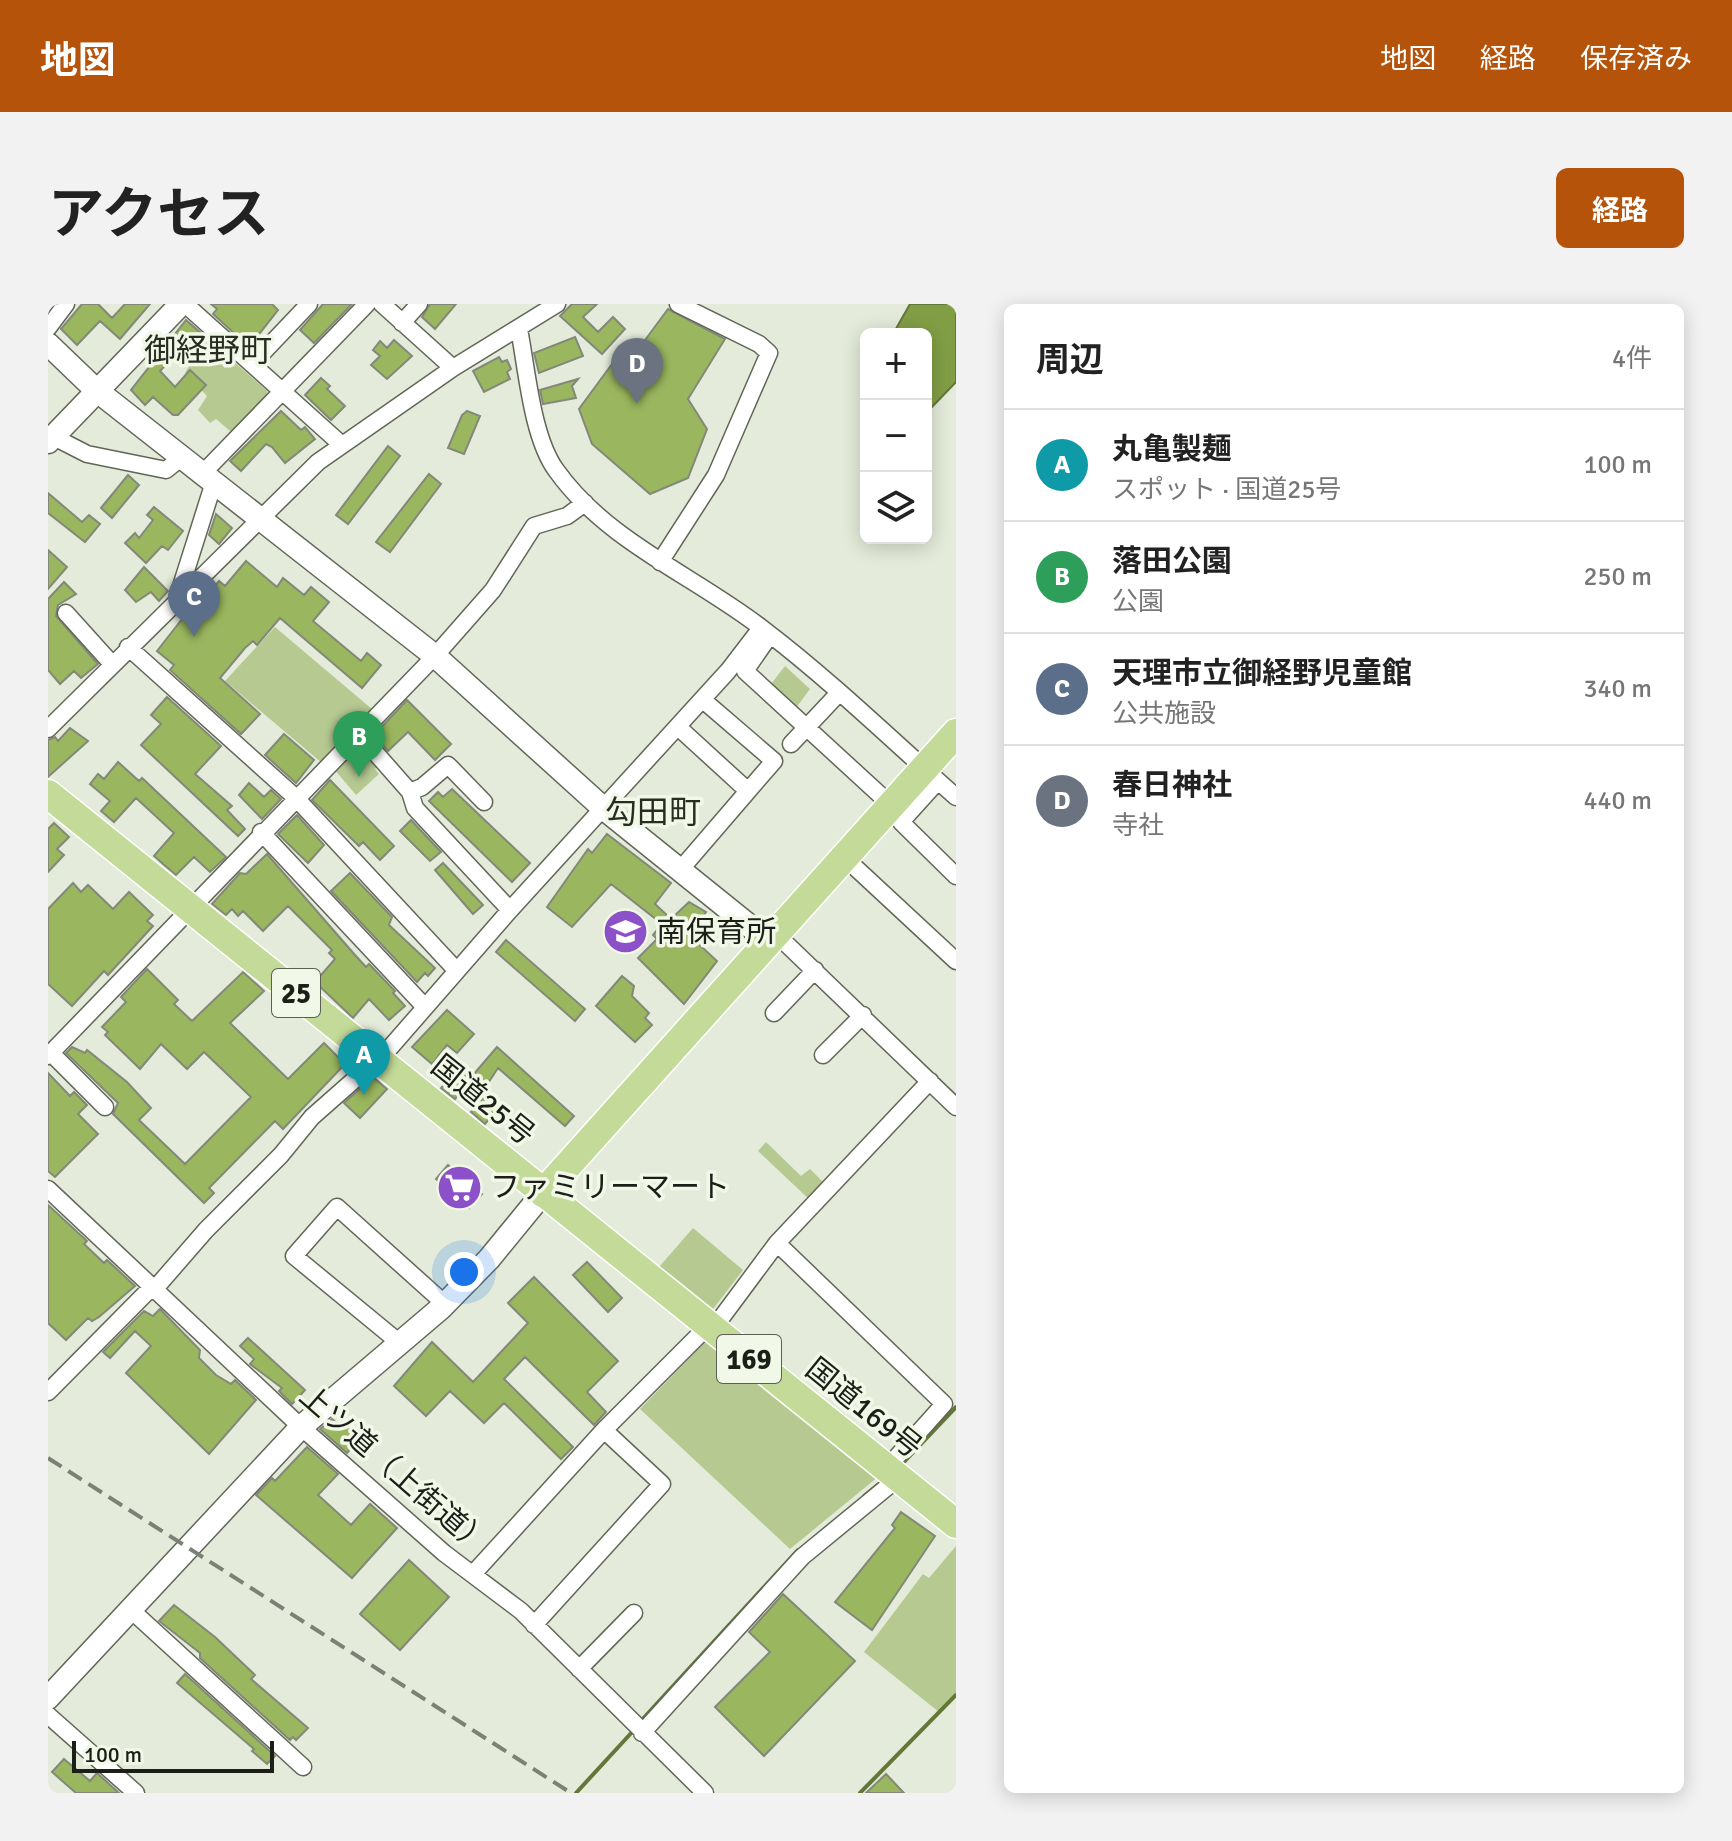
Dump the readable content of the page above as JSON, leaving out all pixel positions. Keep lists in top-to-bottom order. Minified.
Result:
{"streets":{"highway":["25","国道25号","169","国道169号"],"street":["上ツ道（上街道）"]},"crossings":[["国道25号","国道169号"]],"districts":["御経野町","勾田町"],"places":{"school or university":["南保育所"],"supermarket":["ファミリーマート"]},"scale_bar":"100 m","page":{"header":"地図","nav":["地図","経路","保存済み"],"title":"アクセス","buttons":"経路","heading":["周辺","4件"],"map_buttons":["+","−"],"pins":["D","C","B","A"],"list":[{"mark":"A","name":"丸亀製麺","note":"スポット · 国道25号","value":"100 m"},{"mark":"B","name":"落田公園","note":"公園","value":"250 m"},{"mark":"C","name":"天理市立御経野児童館","note":"公共施設","value":"340 m"},{"mark":"D","name":"春日神社","note":"寺社","value":"440 m"}],"scale":"100 m"}}
